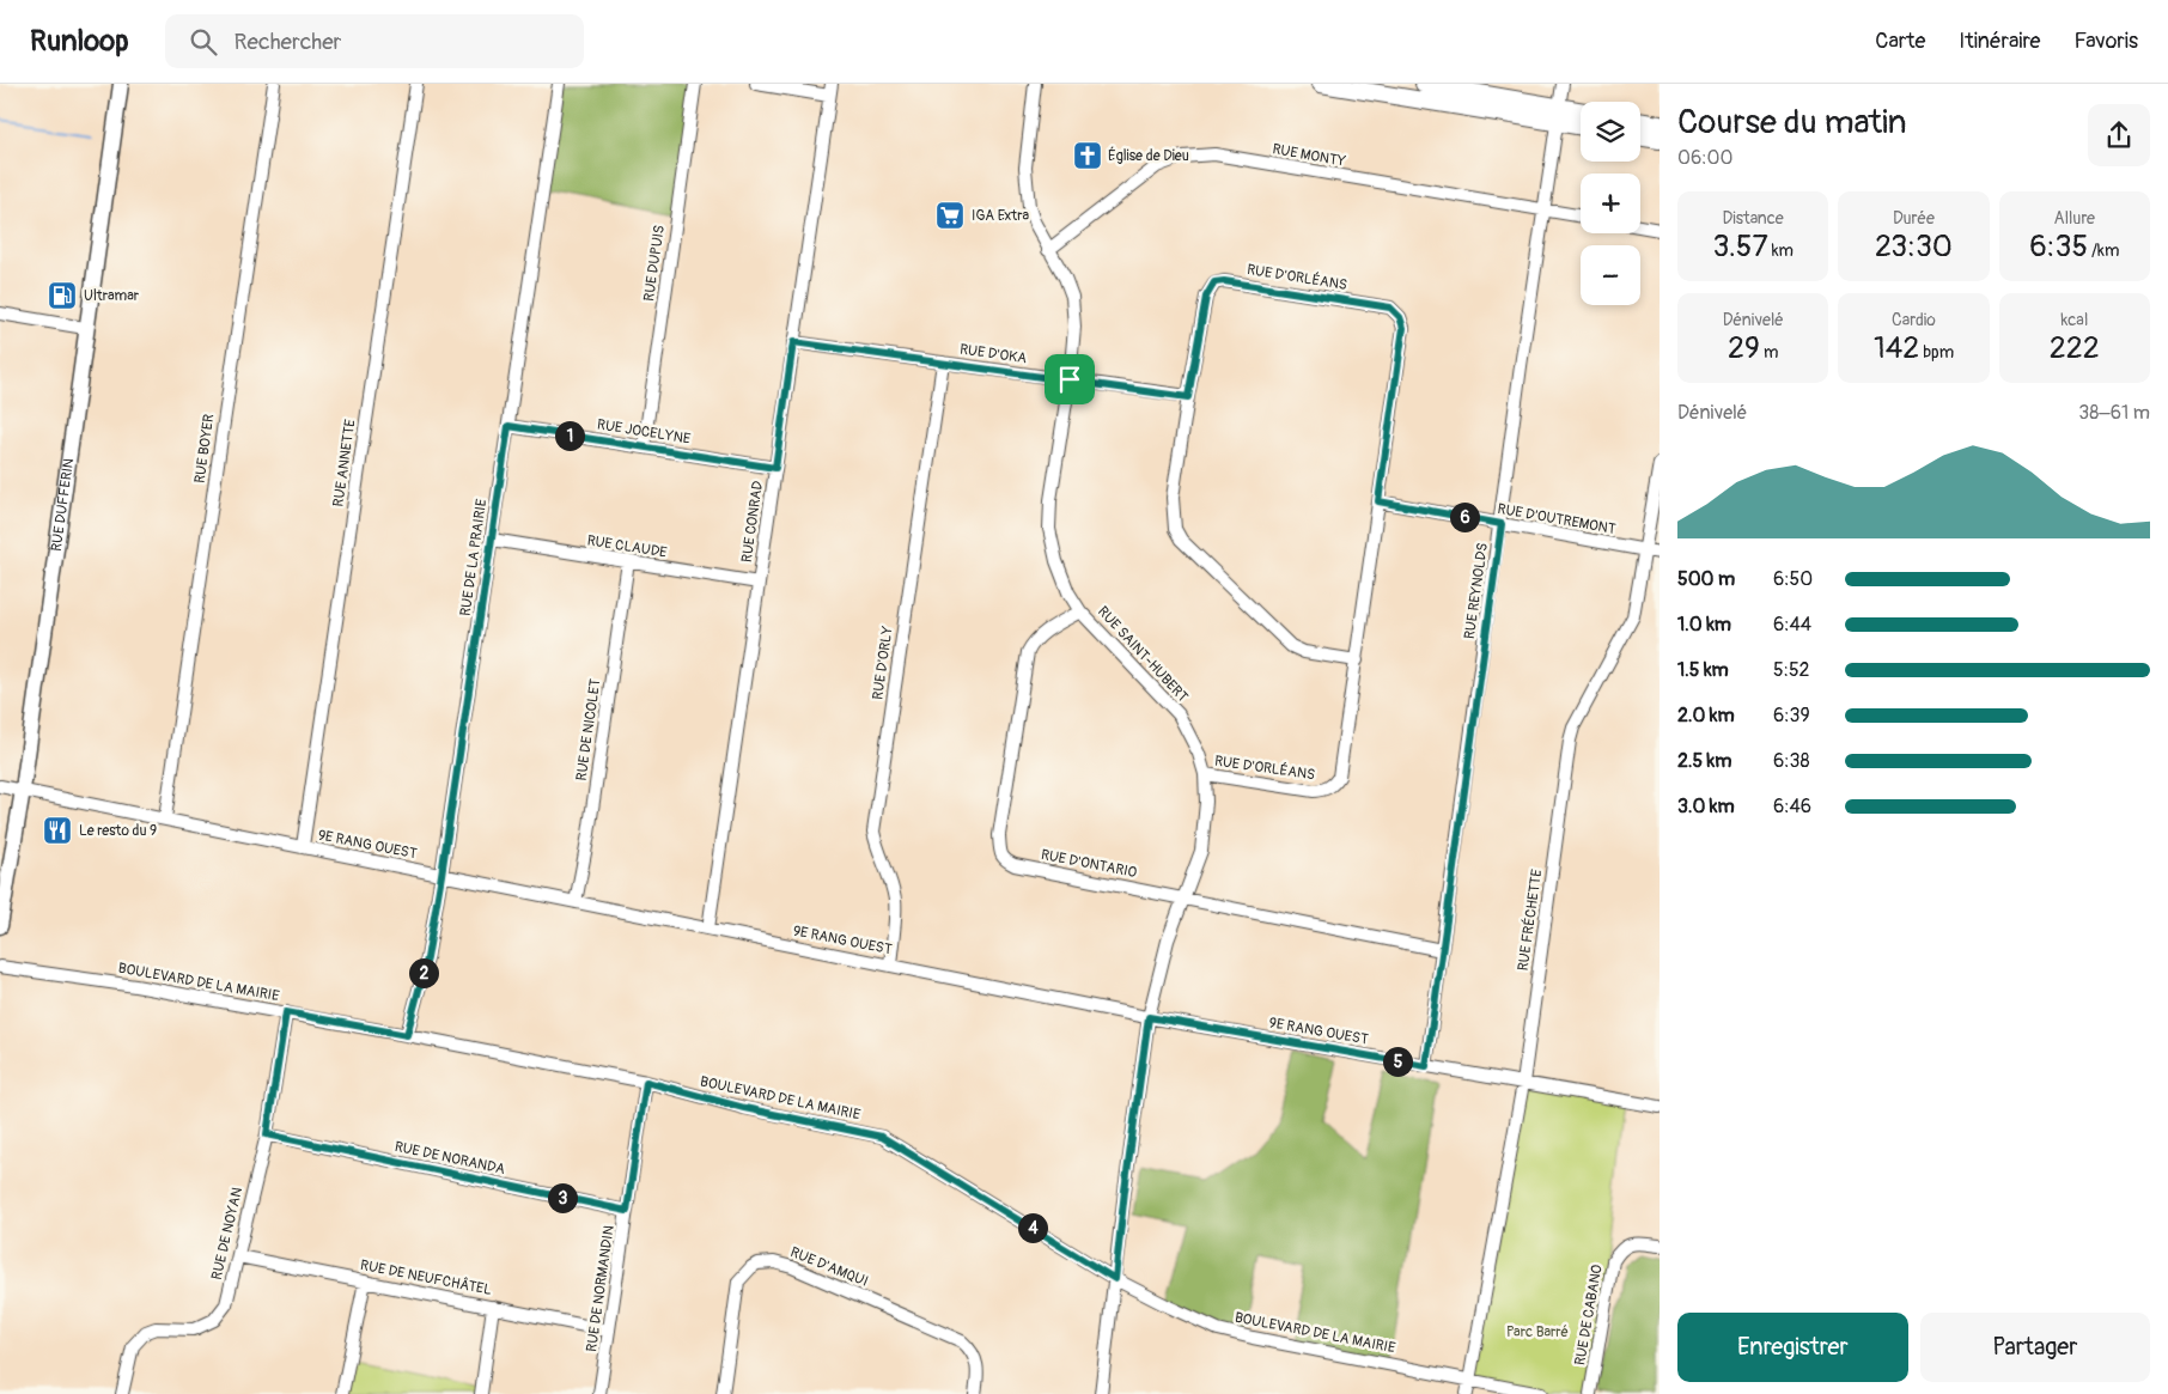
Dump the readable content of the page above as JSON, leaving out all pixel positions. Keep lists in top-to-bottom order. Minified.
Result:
{"streets":{"main road":["RUE DUFFERIN"],"street":["RUE MONTY","RUE DUPUIS","RUE D'ORLÉANS","RUE D'OKA","RUE JOCELYNE","RUE BOYER","RUE ANNETTE","RUE D'OUTREMONT","RUE CONRAD","RUE CLAUDE","RUE DE LA PRAIRIE","RUE REYNOLDS","RUE SAINT-HUBERT","RUE D'ORLY","RUE DE NICOLET","9E RANG OUEST","RUE D'ONTARIO","RUE FRÉCHETTE","BOULEVARD DE LA MAIRIE","RUE DE NORANDA","RUE DE NOYAN","RUE D'AMQUI","RUE DE NEUFCHÂTEL","RUE DE NORMANDIN","RUE DE CABANO"]},"crossings":[["RUE MONTY","RUE REYNOLDS"],["RUE MONTY","RUE SAINT-HUBERT"],["RUE DUPUIS","RUE JOCELYNE"],["RUE D'ORLÉANS","RUE D'OKA"],["RUE D'ORLÉANS","RUE D'OUTREMONT"],["RUE D'ORLÉANS","RUE SAINT-HUBERT"],["RUE D'OKA","RUE CONRAD"],["RUE D'OKA","RUE SAINT-HUBERT"],["RUE D'OKA","RUE D'ORLY"],["RUE JOCELYNE","RUE CONRAD"],["RUE JOCELYNE","RUE DE LA PRAIRIE"],["RUE BOYER","9E RANG OUEST"],["RUE ANNETTE","9E RANG OUEST"],["RUE DUFFERIN","9E RANG OUEST"],["RUE D'OUTREMONT","RUE REYNOLDS"],["RUE D'OUTREMONT","RUE FRÉCHETTE"],["RUE CONRAD","RUE CLAUDE"],["RUE CONRAD","9E RANG OUEST"],["RUE CLAUDE","RUE DE LA PRAIRIE"],["RUE CLAUDE","RUE DE NICOLET"],["RUE DE LA PRAIRIE","9E RANG OUEST"],["RUE DE LA PRAIRIE","BOULEVARD DE LA MAIRIE"],["RUE REYNOLDS","9E RANG OUEST"],["RUE REYNOLDS","RUE D'ONTARIO"],["RUE SAINT-HUBERT","9E RANG OUEST"],["RUE SAINT-HUBERT","RUE D'ONTARIO"],["RUE SAINT-HUBERT","BOULEVARD DE LA MAIRIE"],["RUE D'ORLY","9E RANG OUEST"],["RUE DE NICOLET","9E RANG OUEST"],["9E RANG OUEST","RUE FRÉCHETTE"],["RUE FRÉCHETTE","BOULEVARD DE LA MAIRIE"],["BOULEVARD DE LA MAIRIE","RUE DE NOYAN"],["BOULEVARD DE LA MAIRIE","RUE DE NORMANDIN"],["RUE DE NORANDA","RUE DE NOYAN"],["RUE DE NORANDA","RUE DE NORMANDIN"],["RUE DE NOYAN","RUE DE NEUFCHÂTEL"],["RUE DE NEUFCHÂTEL","RUE DE NORMANDIN"]],"parks":["Parc Barré"],"places":{"church":["Église de Dieu"],"supermarket":["IGA Extra"],"fuel station":["Ultramar"],"restaurant":["Le resto du 9"]},"page":{"header":"Runloop","search":"Rechercher","nav":["Carte","Itinéraire","Favoris"],"heading":["Course du matin","06:00"],"map_buttons":["+","−"],"stats":[["Distance","3.57 km"],["Durée","23:30"],["Allure","6:35 /km"],["Dénivelé","29 m"],["Cardio","142 bpm"],["kcal","222"]],"chart":["Dénivelé","38–61 m"],"pins":["1","6","2","5","3","4"],"list":[{"name":"500 m","note":"6:50"},{"name":"1.0 km","note":"6:44"},{"name":"1.5 km","note":"5:52"},{"name":"2.0 km","note":"6:39"},{"name":"2.5 km","note":"6:38"},{"name":"3.0 km","note":"6:46"}],"buttons":["Enregistrer","Partager"]}}
